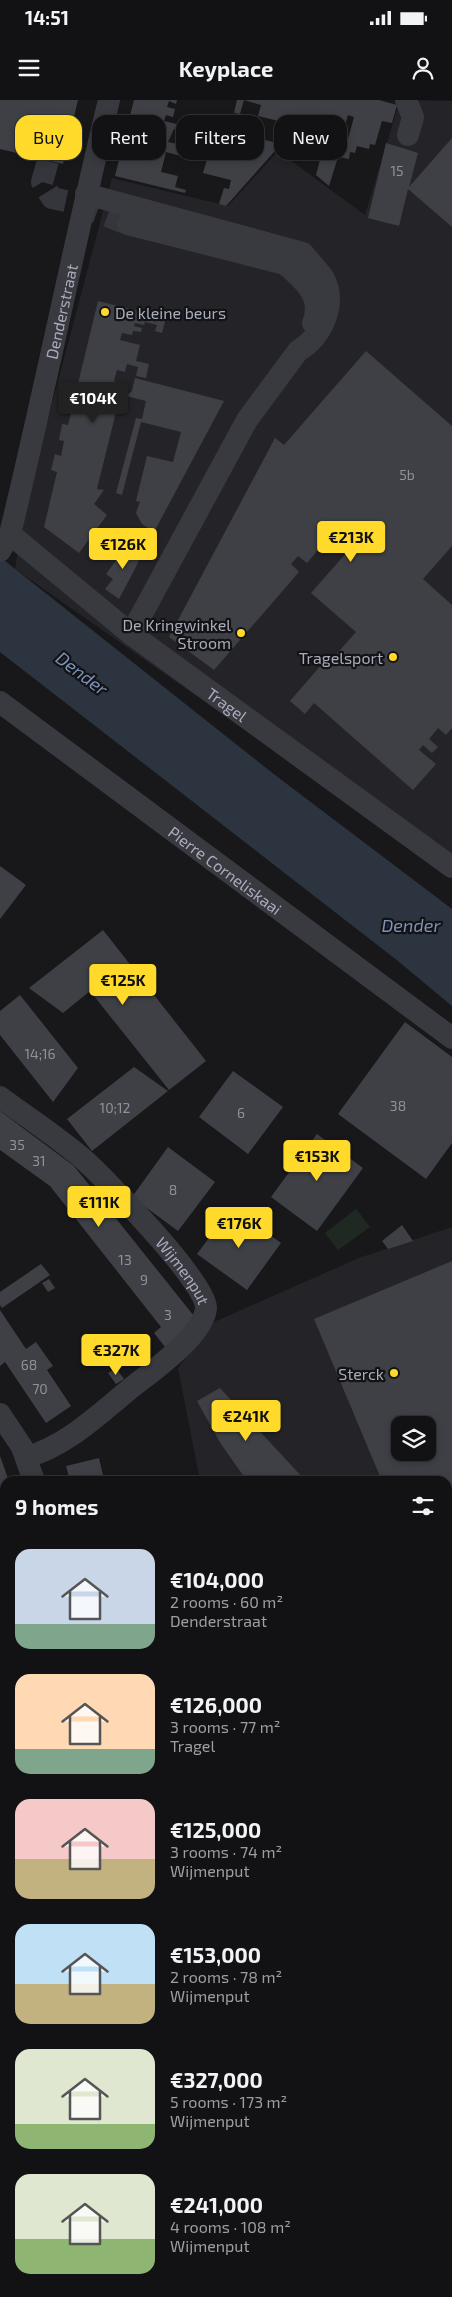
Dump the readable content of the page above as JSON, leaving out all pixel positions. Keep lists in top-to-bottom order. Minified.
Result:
{"streets":{"street":["Denderstraat","Tragel","Pierre Corneliskaai","Wijmenput"]},"crossings":[["Denderstraat","Tragel"]],"water":["Dender"],"places":["De kleine beurs","De Kringwinkel Stroom","Tragelsport","Sterck"],"house_numbers":["15","5b","14;16","38","10;12","6","35","31","8","13","9","3","68","70"],"page":{"status":"14:51","header":"Keyplace","chip":["Buy","Rent","Filters","New"],"price":["€104K","€213K","€126K","€125K","€153K","€111K","€176K","€327K","€241K"],"heading":"9 homes","list":[{"name":"€104,000","note":"2 rooms · 60 m² · Denderstraat"},{"name":"€126,000","note":"3 rooms · 77 m² · Tragel"},{"name":"€125,000","note":"3 rooms · 74 m² · Wijmenput"},{"name":"€153,000","note":"2 rooms · 78 m² · Wijmenput"},{"name":"€327,000","note":"5 rooms · 173 m² · Wijmenput"},{"name":"€241,000","note":"4 rooms · 108 m² · Wijmenput"}]}}
